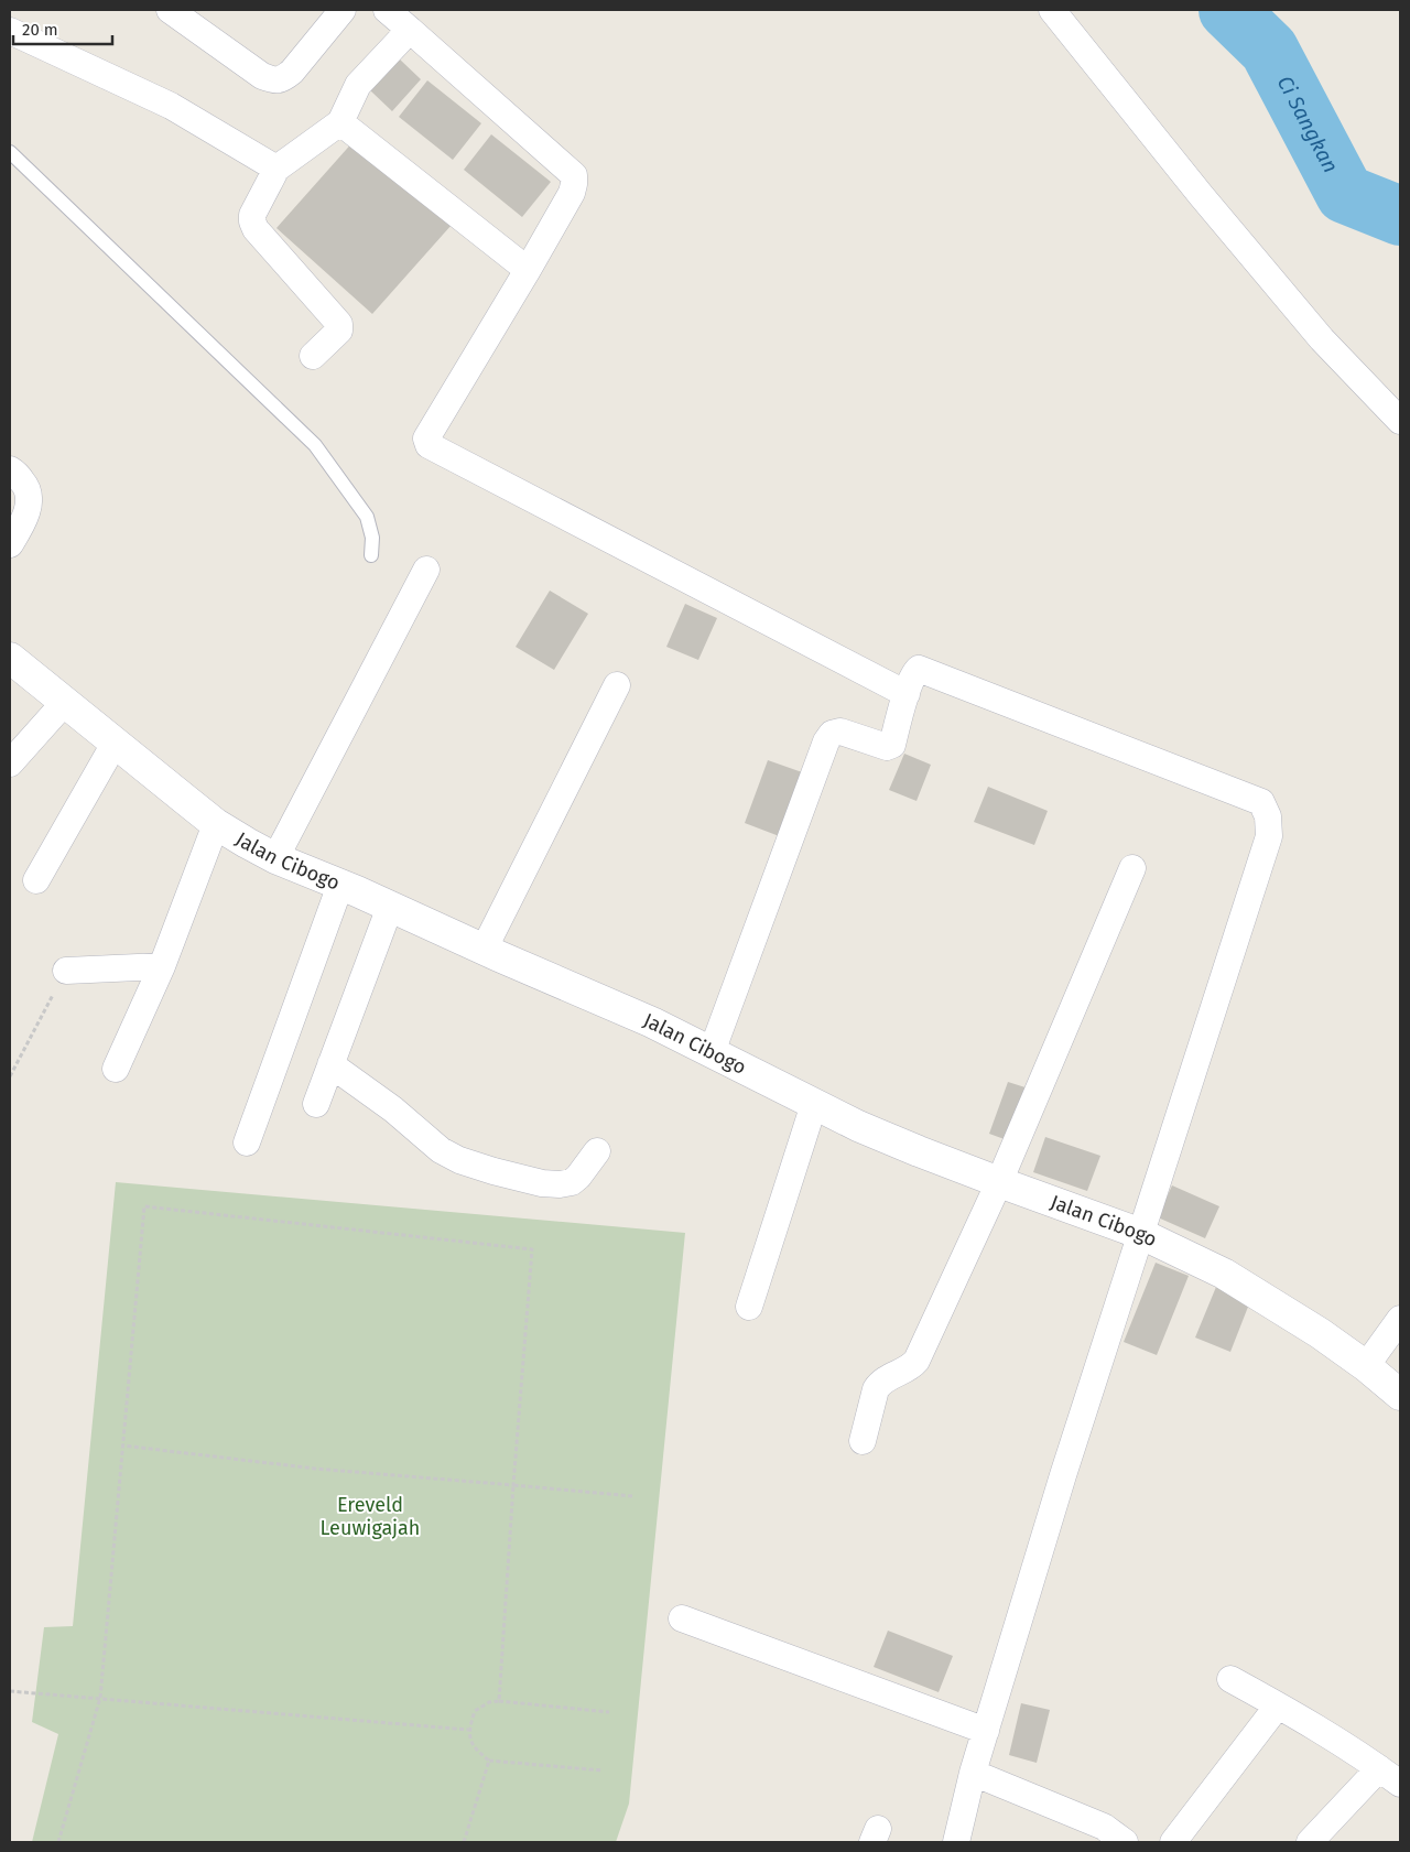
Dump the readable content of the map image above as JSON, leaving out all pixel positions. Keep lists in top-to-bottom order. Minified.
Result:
{"streets":{"street":["Jalan Cibogo"]},"water":["Ci Sangkan"],"parks":["Ereveld Leuwigajah"],"scale_bar":"20 m"}
